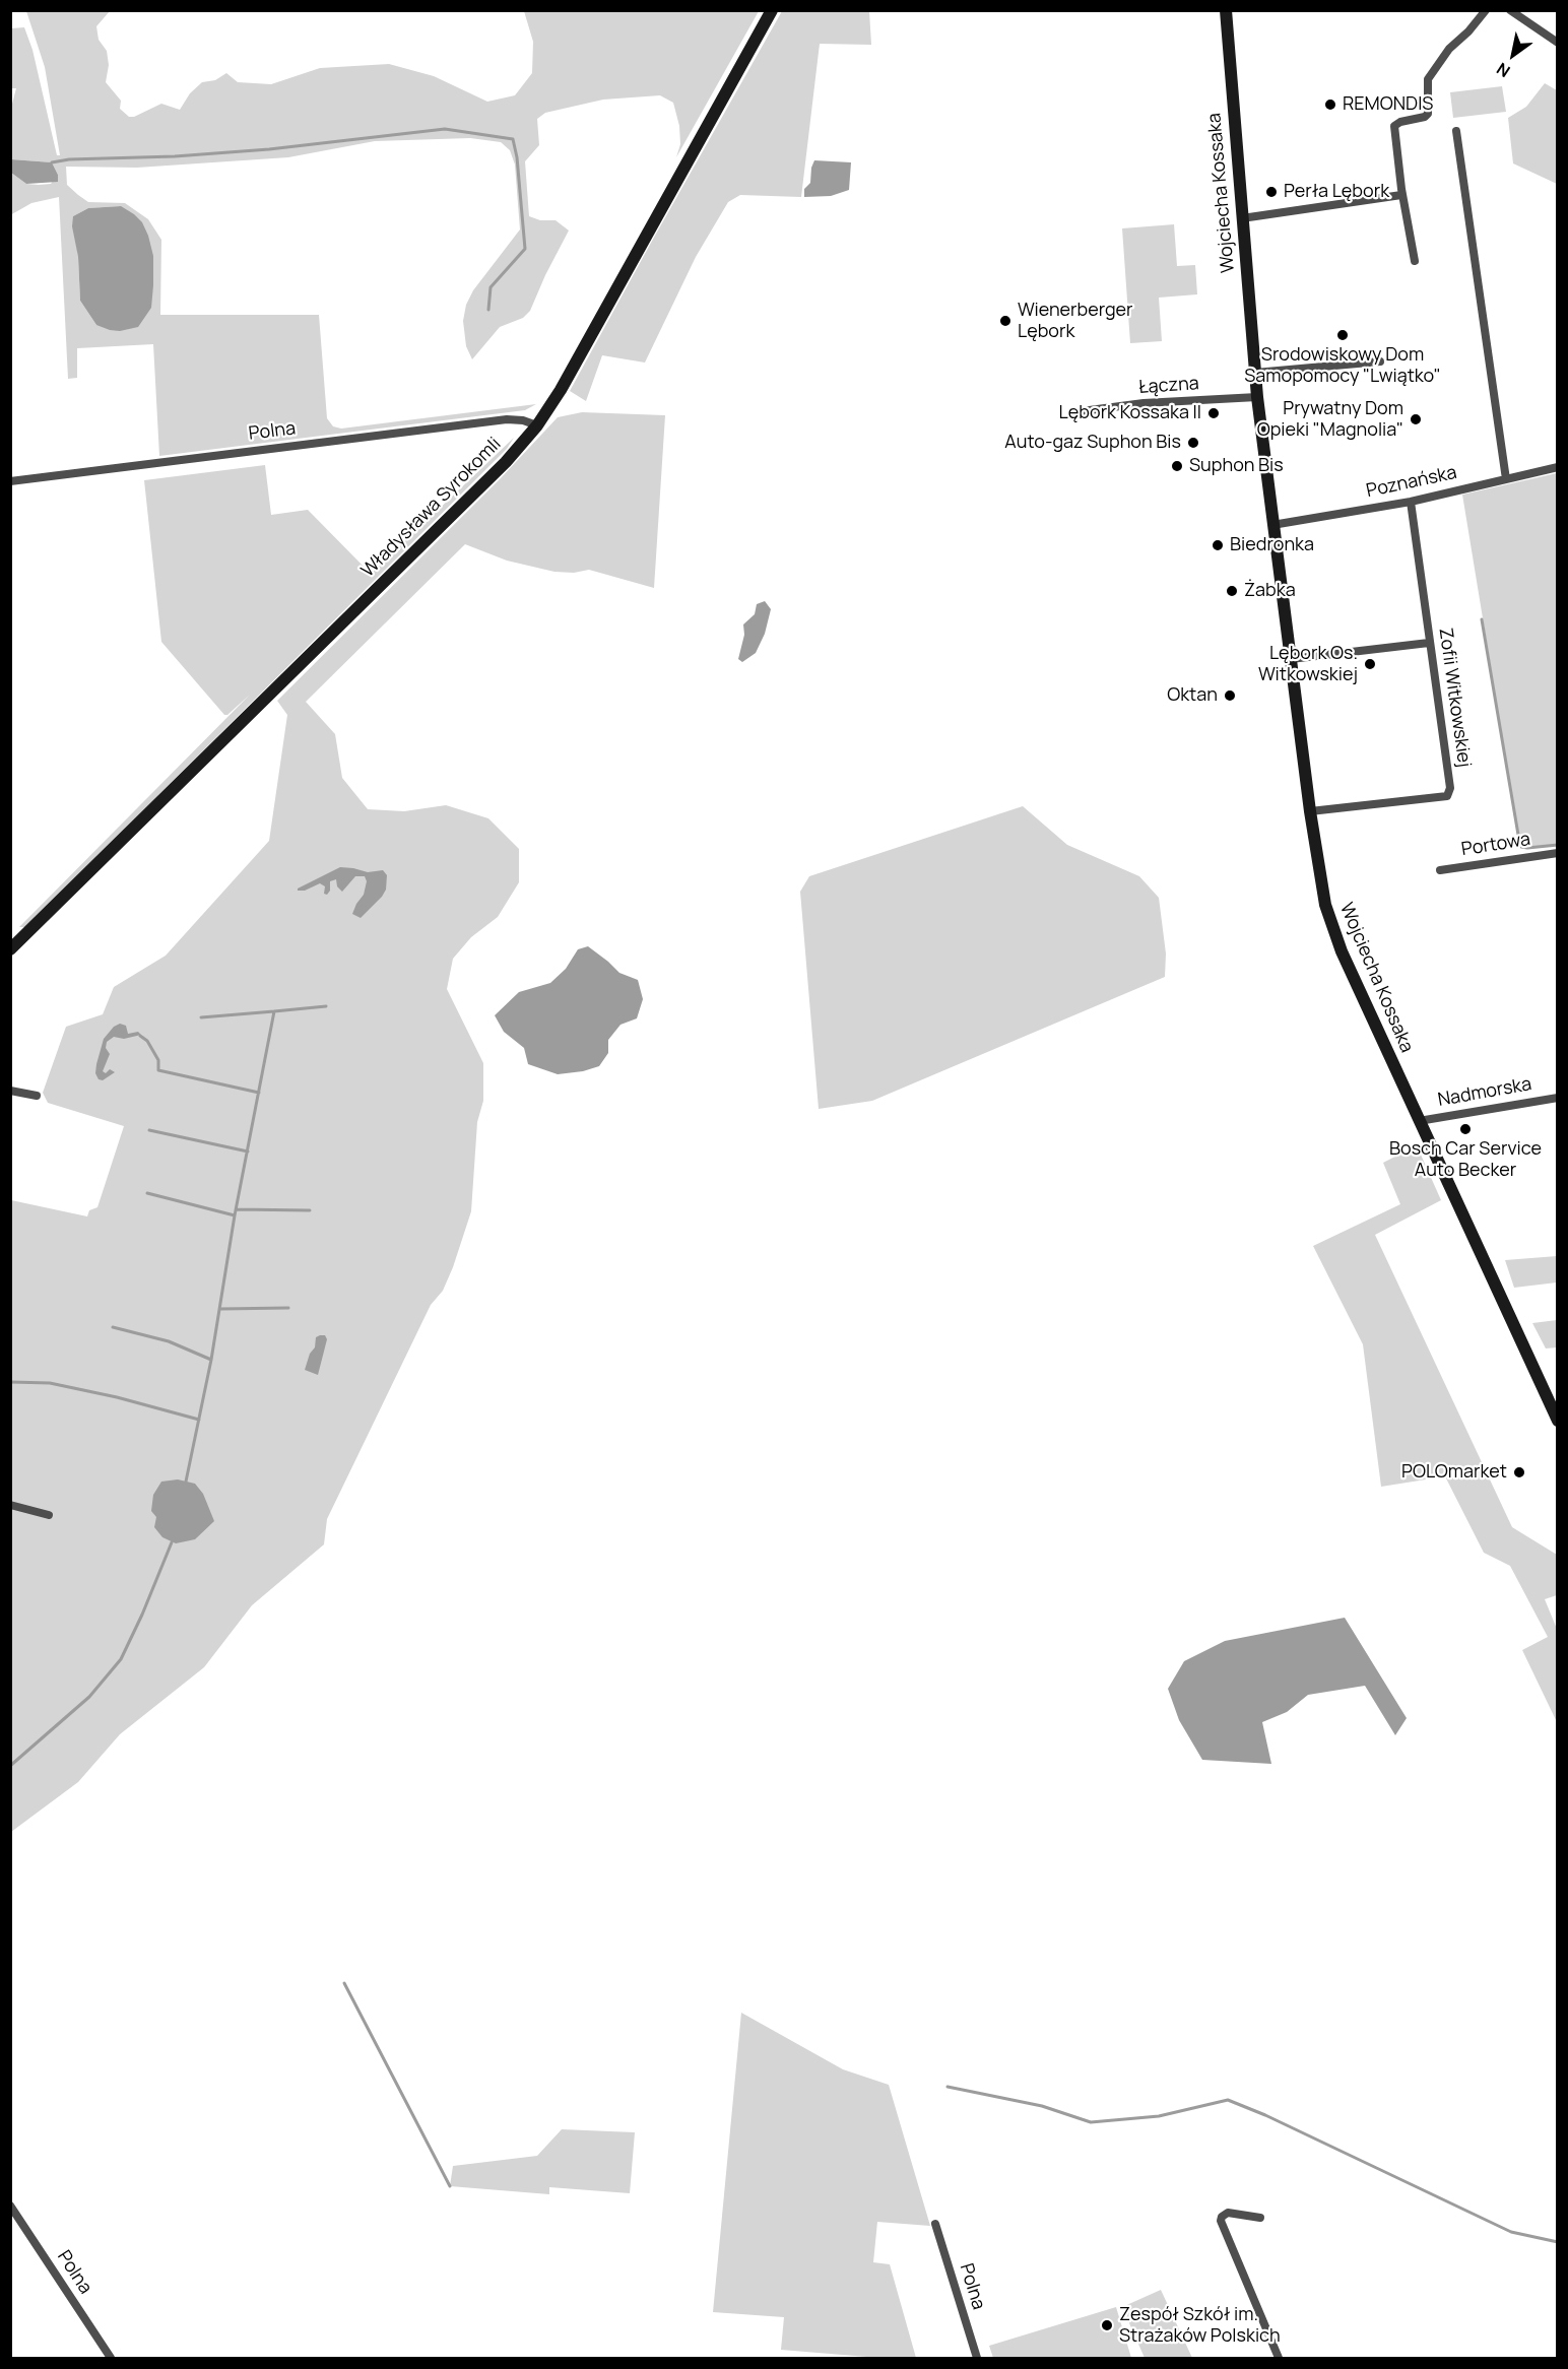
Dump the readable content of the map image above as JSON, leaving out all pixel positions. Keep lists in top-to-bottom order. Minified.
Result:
{"streets":{"main road":["Wojciecha Kossaka","Władysława Syrokomli"],"street":["Łączna","Polna","Poznańska","Zofii Witkowskiej","Portowa","Nadmorska"]},"crossings":[["Wojciecha Kossaka","Łączna"],["Wojciecha Kossaka","Poznańska"],["Wojciecha Kossaka","Zofii Witkowskiej"],["Wojciecha Kossaka","Nadmorska"],["Polna","Władysława Syrokomli"],["Poznańska","Zofii Witkowskiej"]],"places":["REMONDIS","Perła Lębork","Wienerberger Lębork","Srodowiskowy Dom Samopomocy \"Lwiątko\"","Lębork Kossaka II","Prywatny Dom Opieki \"Magnolia\"","Auto-gaz Suphon Bis","Suphon Bis","Biedronka","Żabka","Lębork Os. Witkowskiej","Oktan","Bosch Car Service Auto Becker","POLOmarket","Zespół Szkół im. Strażaków Polskich"],"north":"bottom left"}
